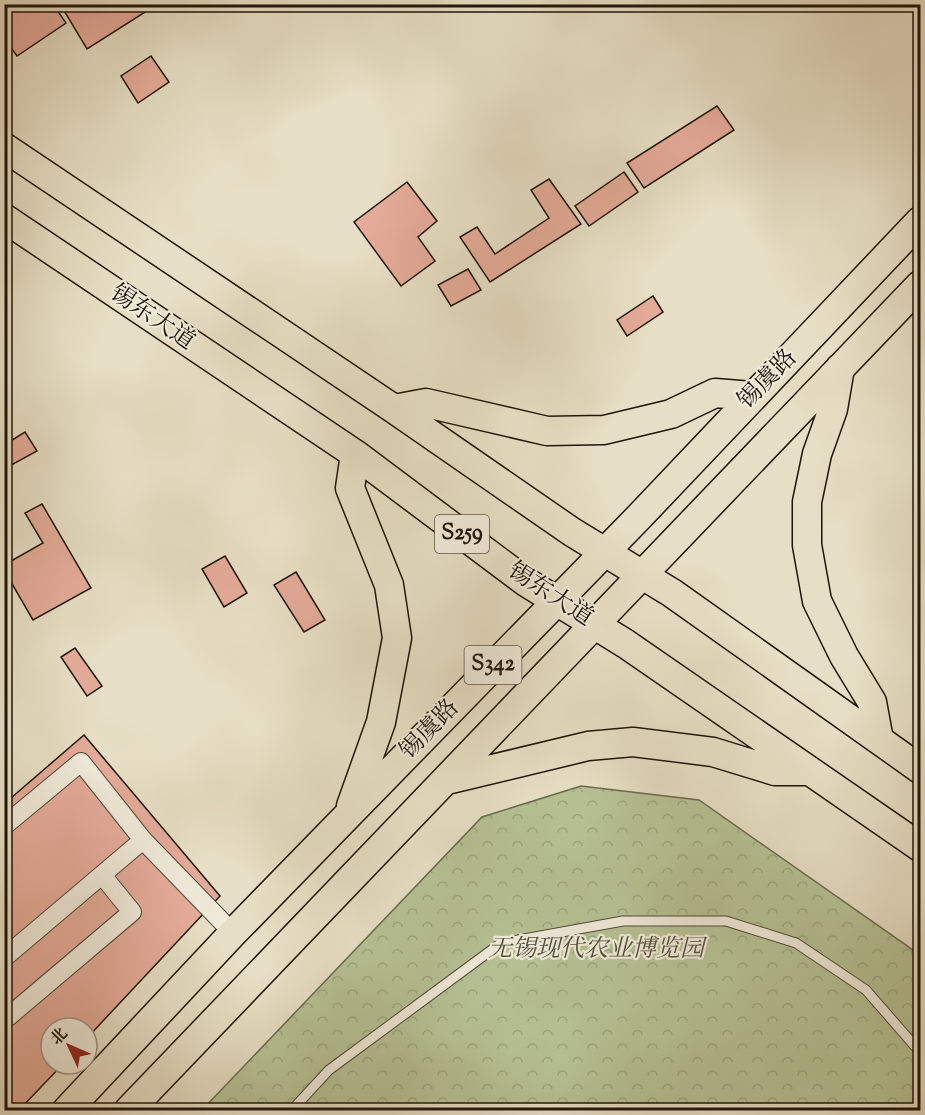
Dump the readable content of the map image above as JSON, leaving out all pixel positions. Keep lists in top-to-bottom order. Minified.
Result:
{"streets":{"main road":["锡东大道","锡虞路","S259","S342"]},"crossings":[["锡东大道","锡虞路"],["锡虞路","S259"]],"parks":["无锡现代农业博览园"],"north":"top left"}
